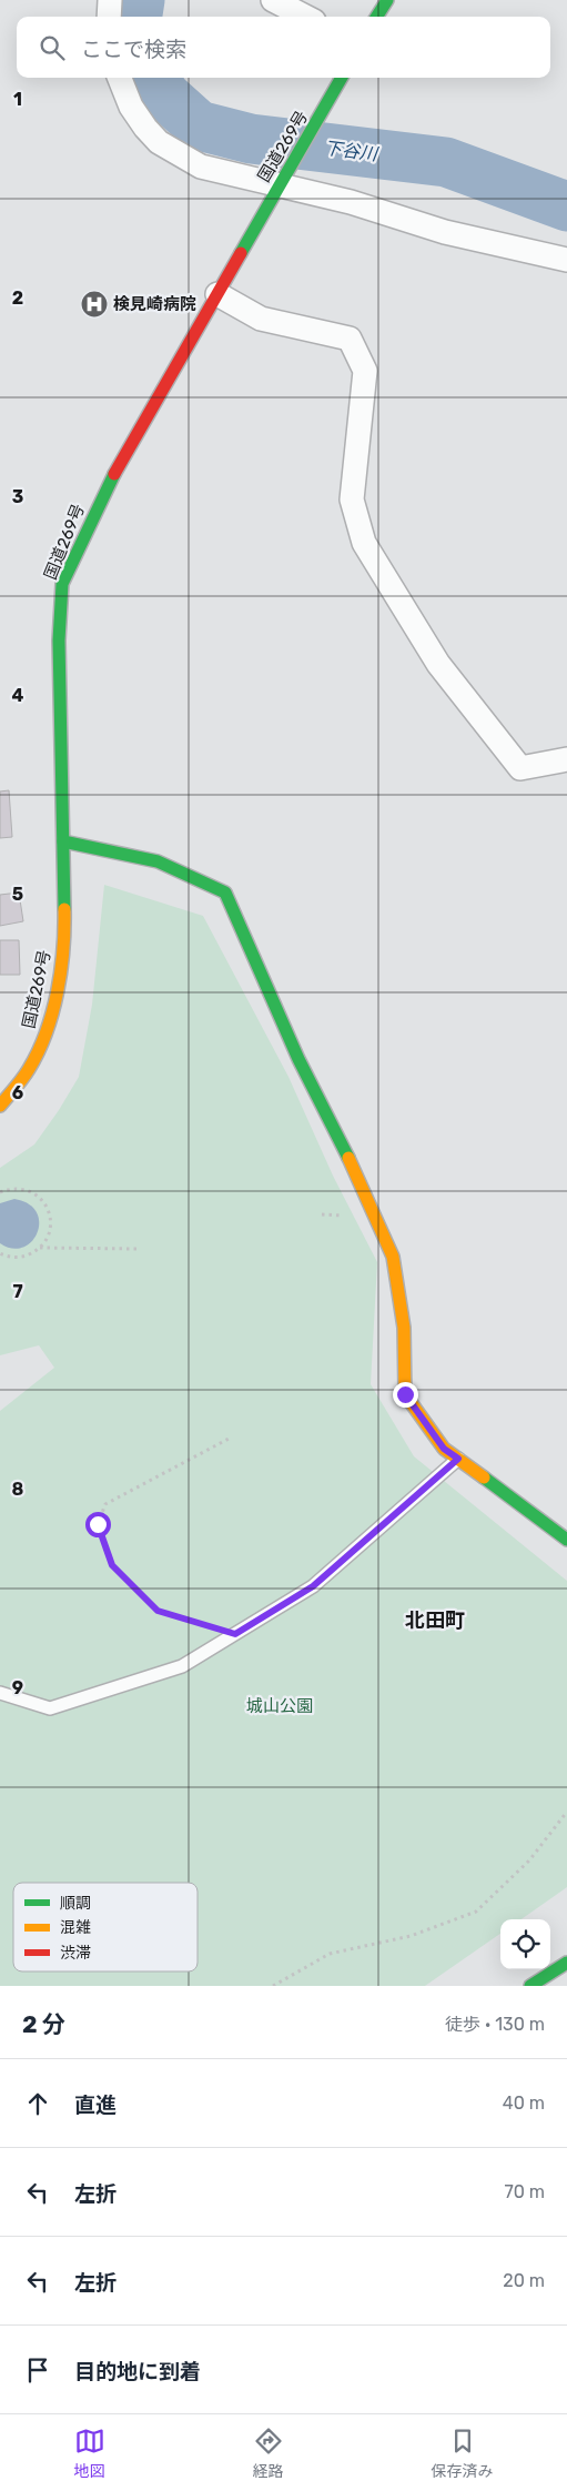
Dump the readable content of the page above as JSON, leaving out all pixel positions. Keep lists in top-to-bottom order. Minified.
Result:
{"streets":{"main road":["国道269号"]},"districts":["北田町"],"water":["下谷川"],"parks":["城山公園"],"places":{"hospital":["検見崎病院"]},"legend":["順調","混雑","渋滞"],"page":{"search":"ここで検索","heading":["2 分","徒歩 · 130 m"],"list":[["直進","40 m"],["左折","70 m"],["左折","20 m"],"目的地に到着"],"nav":["地図","経路","保存済み"]},"grid":{"rows":["1","2","3","4","5","6","7","8","9"]}}
